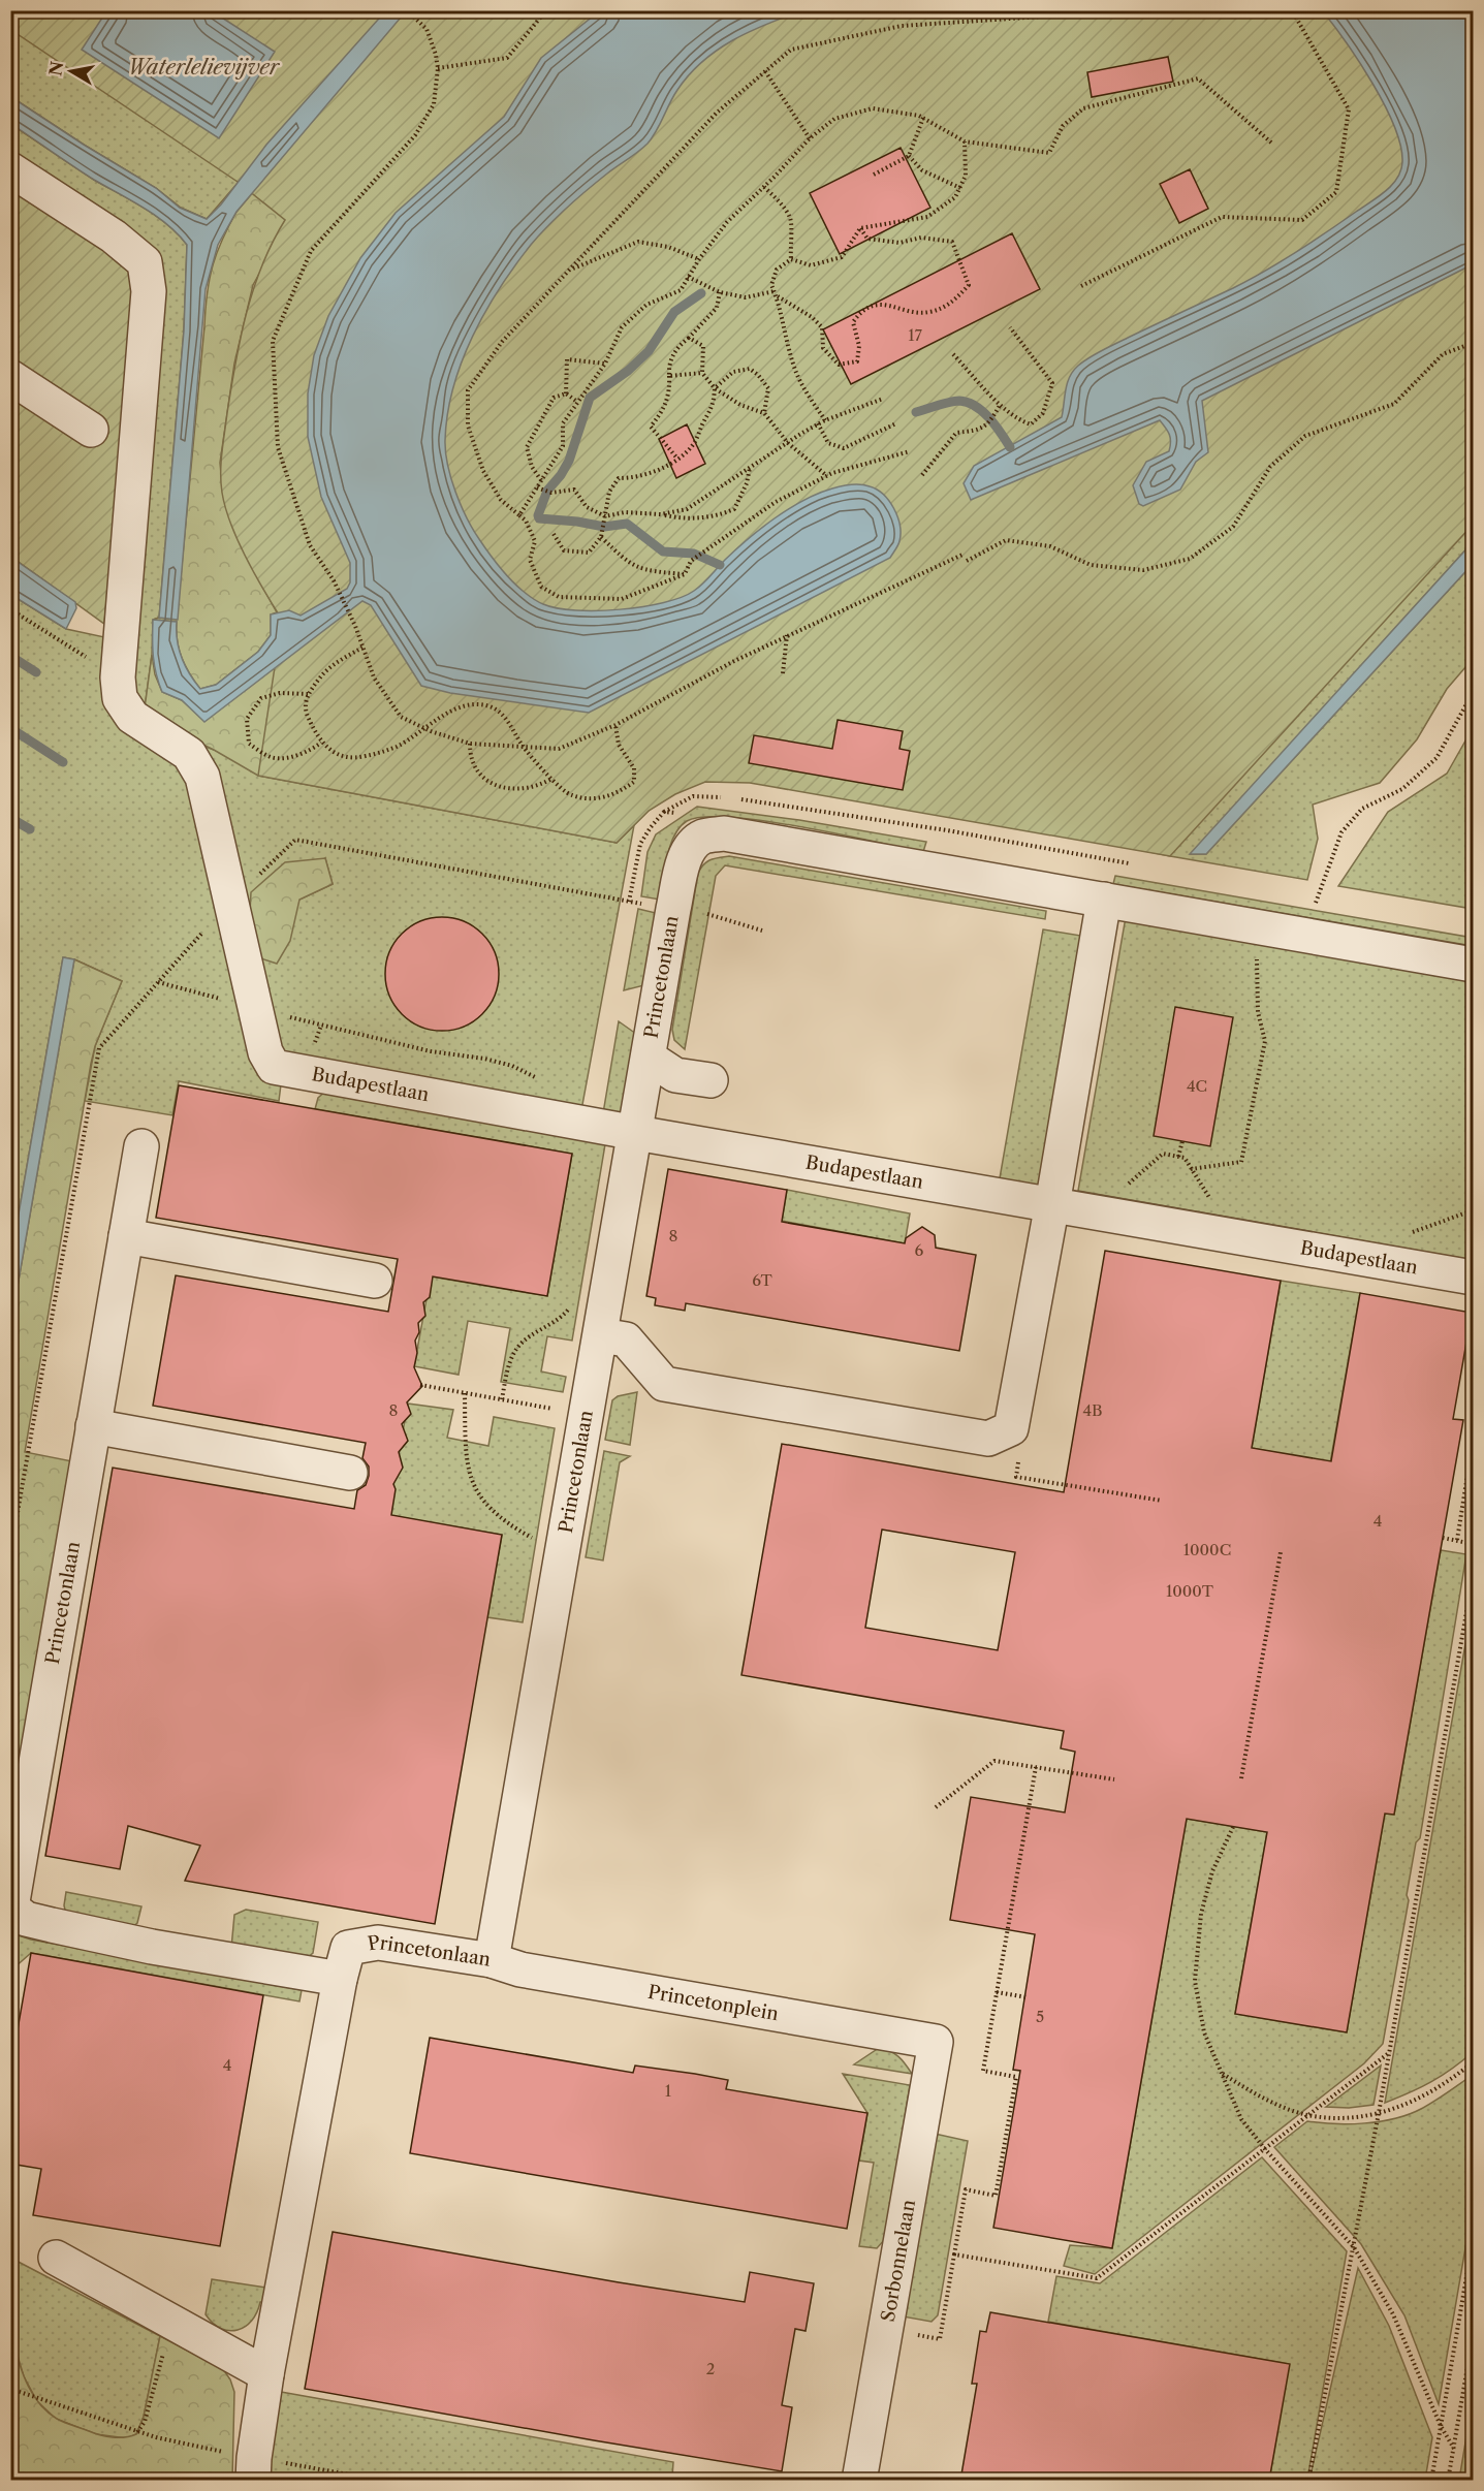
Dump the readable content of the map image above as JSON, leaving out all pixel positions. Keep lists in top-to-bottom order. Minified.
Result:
{"streets":{"street":["Princetonlaan","Budapestlaan","Princetonplein","Sorbonnelaan"]},"crossings":[["Princetonlaan","Budapestlaan"],["Princetonlaan","Princetonplein"],["Princetonplein","Sorbonnelaan"]],"water":["Waterlelievijver"],"house_numbers":["17","4C","8","6","6T","8","4B","4","1000C","1000T","5","4","1","2"],"north":"left"}
